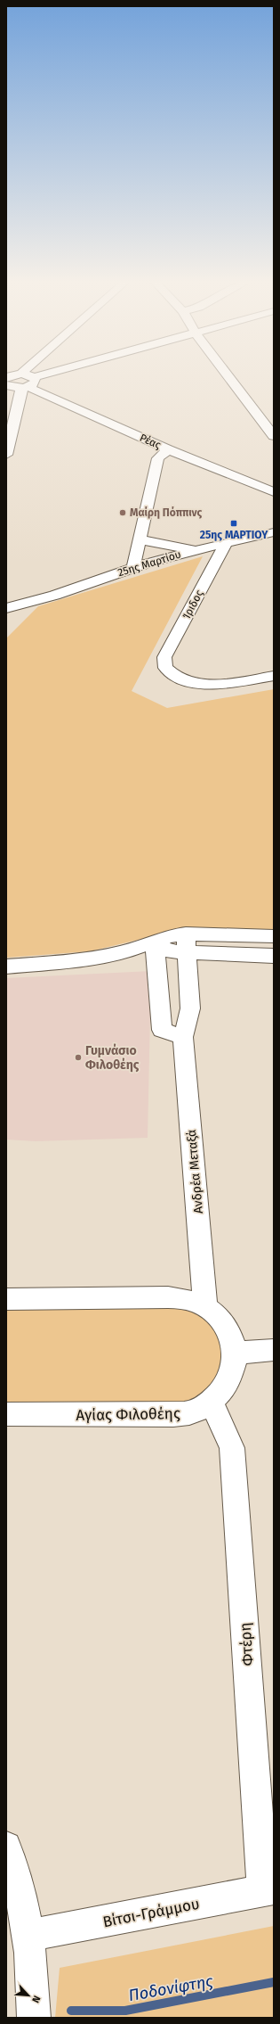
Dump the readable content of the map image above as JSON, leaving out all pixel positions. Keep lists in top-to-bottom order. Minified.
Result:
{"streets":{"street":["Ρέας","25ης Μαρτίου","Ίριδος","Ανδρέα Μεταξά","Αγίας Φιλοθέης","Φτέρη","Βίτσι-Γράμμου"]},"crossings":[["25ης Μαρτίου","Ίριδος"],["Ανδρέα Μεταξά","Αγίας Φιλοθέης"],["Αγίας Φιλοθέης","Φτέρη"],["Φτέρη","Βίτσι-Γράμμου"]],"water":["Ποδονίφτης"],"places":{"other":["Μαίρη Πόππινς","Γυμνάσιο Φιλοθέης"],"transit":["25ης ΜΑΡΤΙΟΥ"]},"north":"bottom right"}
